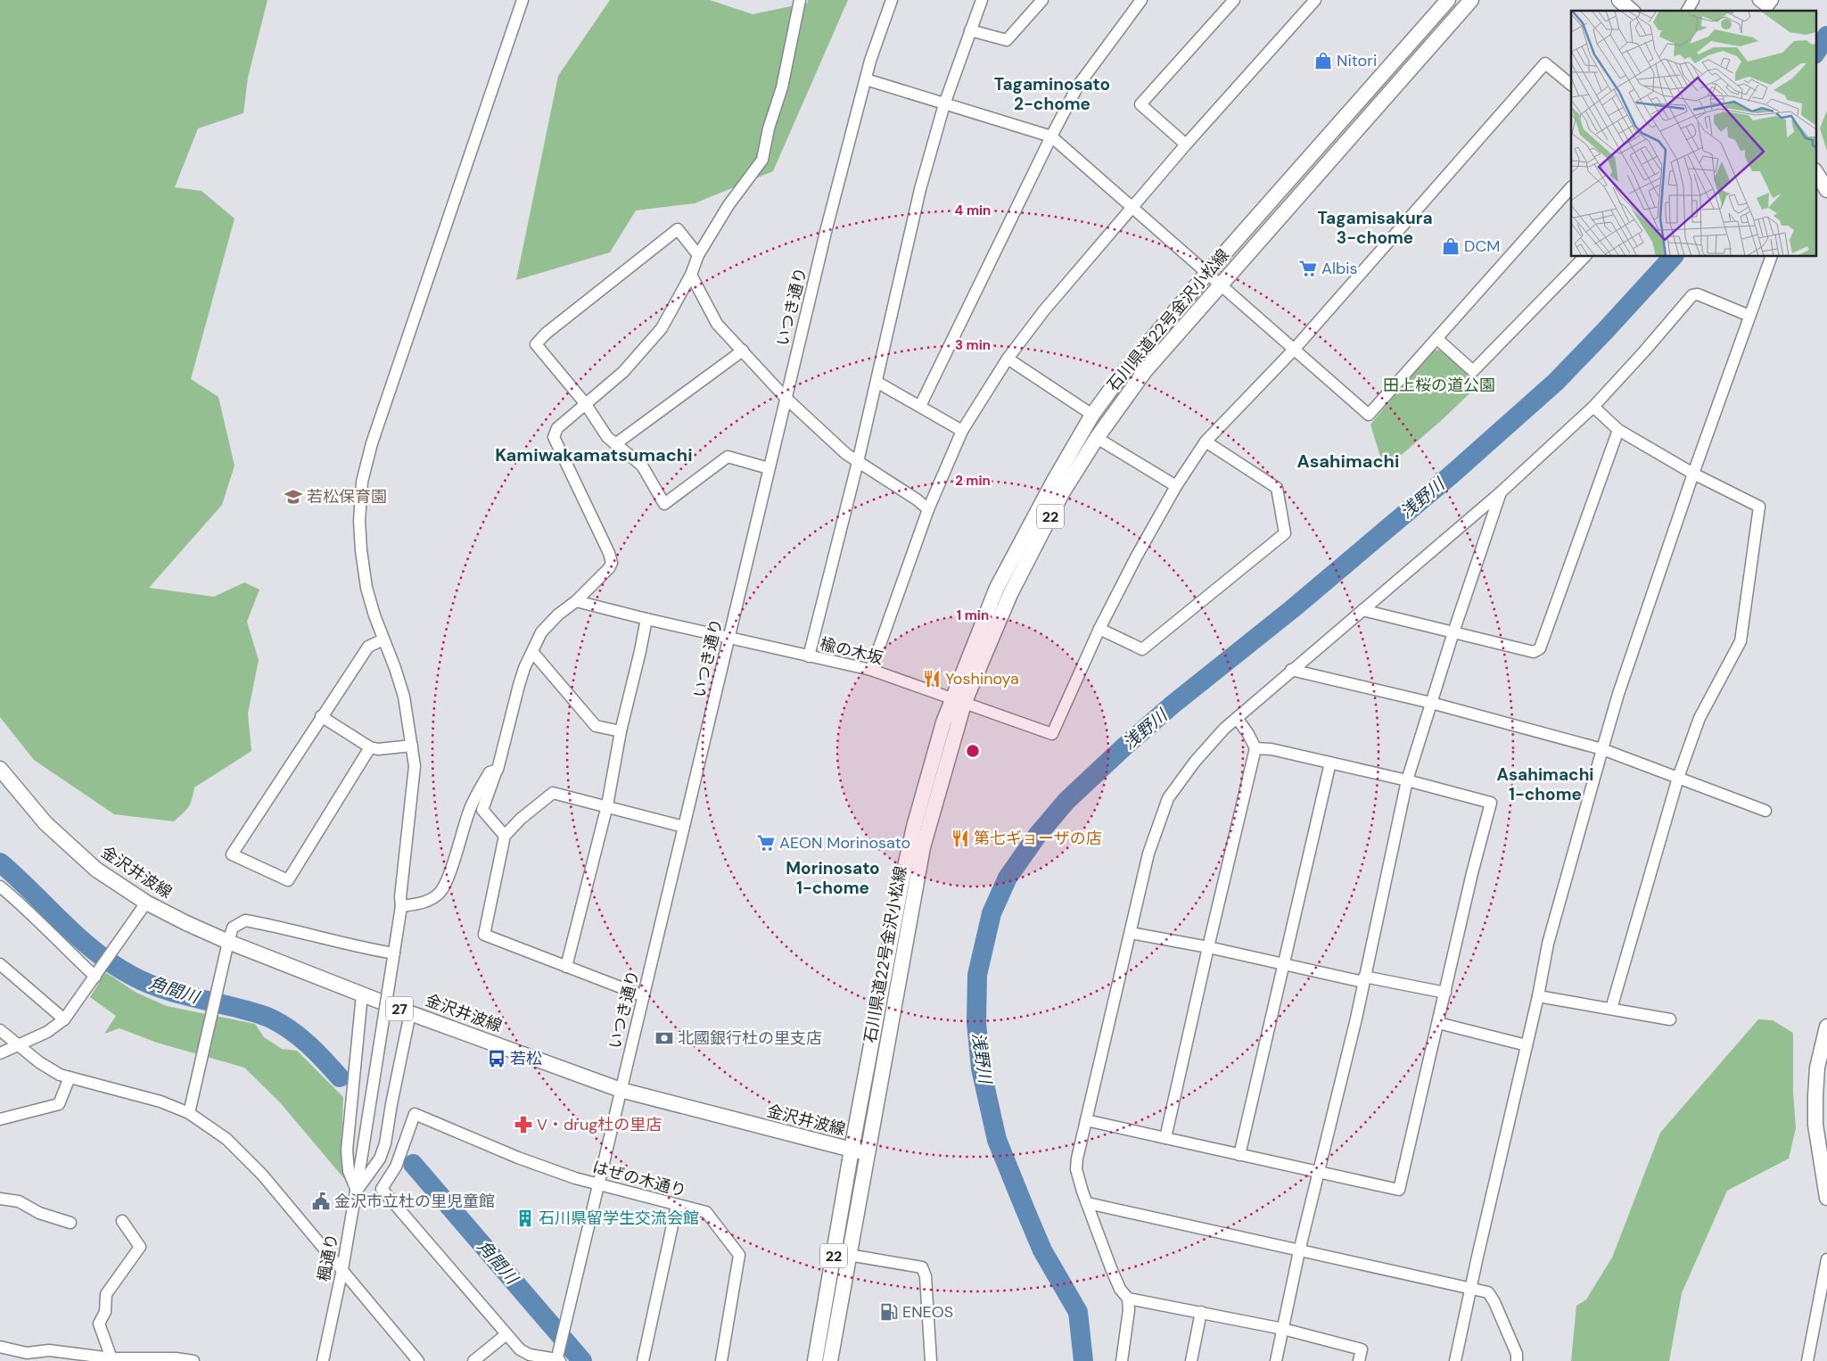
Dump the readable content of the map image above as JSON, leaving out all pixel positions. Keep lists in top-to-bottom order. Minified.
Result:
{"streets":{"main road":["石川県道22号金沢小松線","22","金沢井波線","27"],"street":["いつき通り","楡の木坂","はぜの木通り","楓通り"]},"crossings":[["いつき通り","楡の木坂"],["いつき通り","金沢井波線"],["いつき通り","はぜの木通り"],["石川県道22号金沢小松線","22"],["石川県道22号金沢小松線","楡の木坂"],["石川県道22号金沢小松線","金沢井波線"],["22","楡の木坂"],["22","金沢井波線"]],"districts":["Tagaminosato 2-chome","Tagamisakura 3-chome","Kamiwakamatsumachi","Asahimachi","Asahimachi 1-chome","Morinosato 1-chome"],"water":["浅野川","角間川"],"parks":["田上桜の道公園"],"places":{"shop":["Nitori","DCM"],"supermarket":["Albis","AEON Morinosato"],"school or university":["若松保育園"],"restaurant":["Yoshinoya","第七ギョーザの店"],"bank":["北國銀行杜の里支店"],"bus stop":["若松"],"pharmacy":["V・drug杜の里店"],"public building":["金沢市立杜の里児童館"],"building":["石川県留学生交流会館"],"fuel station":["ENEOS"]},"rings":["4 min","3 min","2 min","1 min"]}
